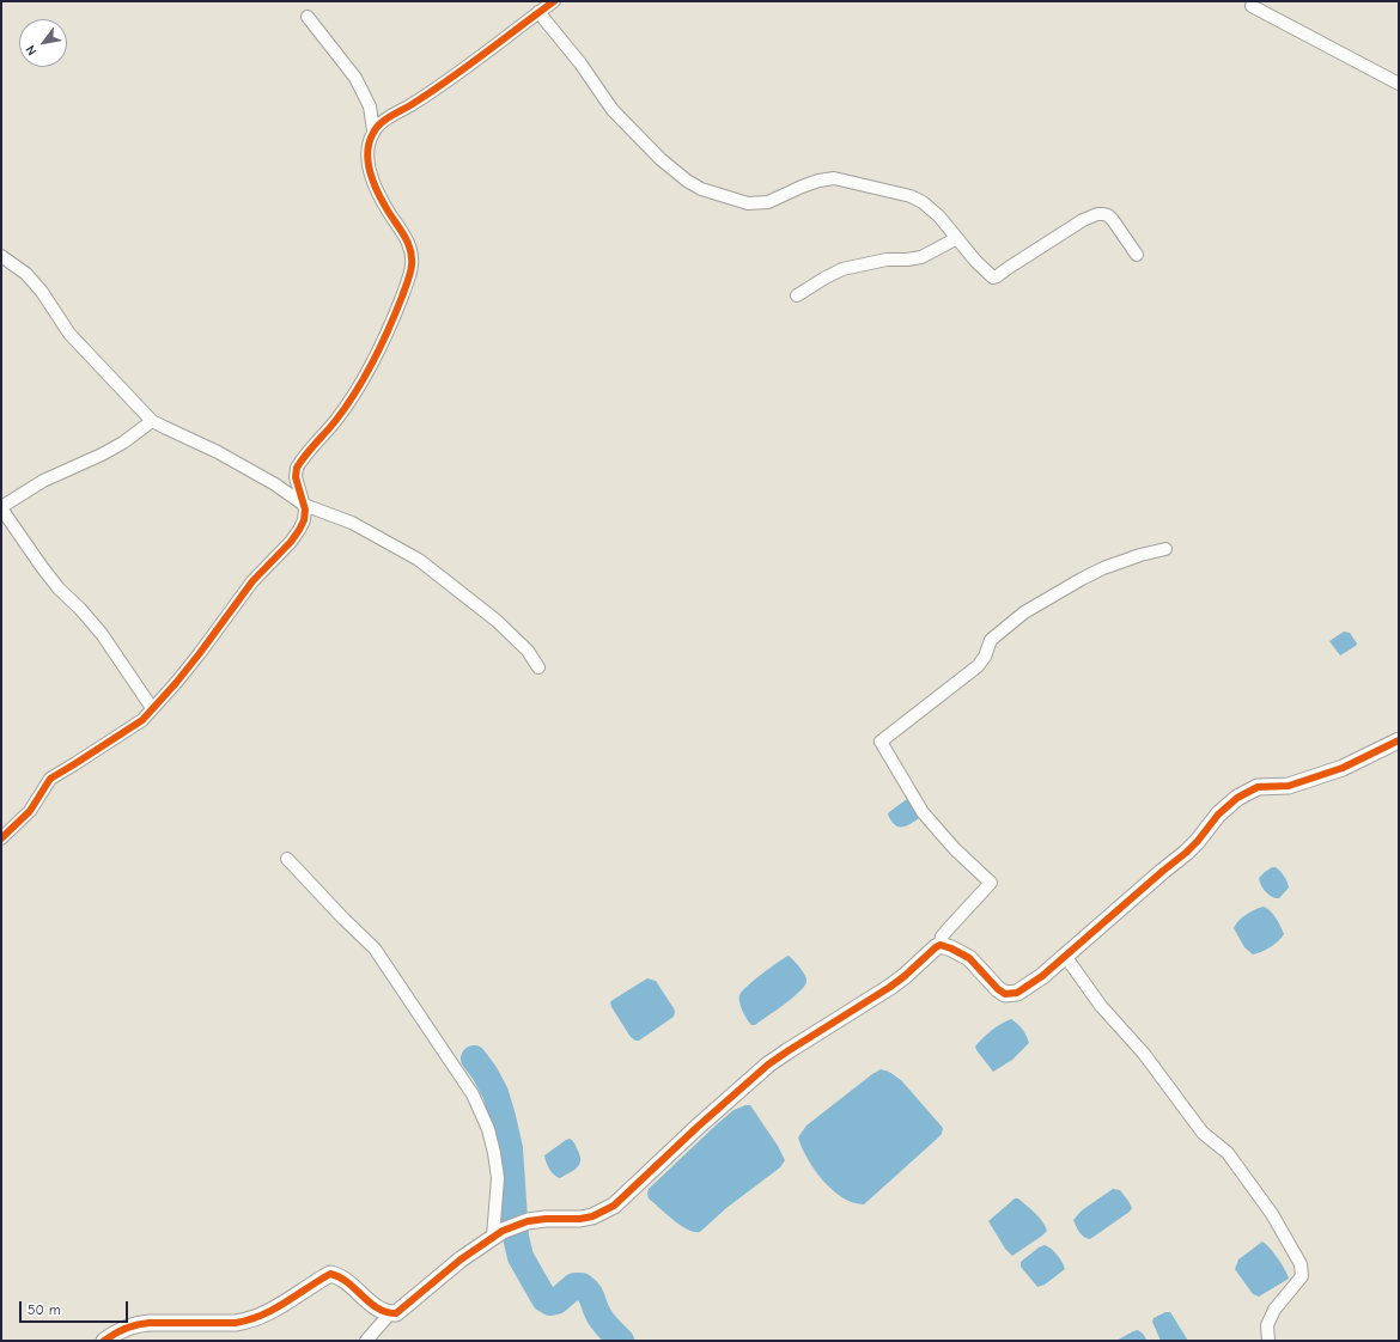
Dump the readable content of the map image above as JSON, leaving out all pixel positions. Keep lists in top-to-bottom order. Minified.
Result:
{"scale_bar":"50 m","north":"bottom left"}
